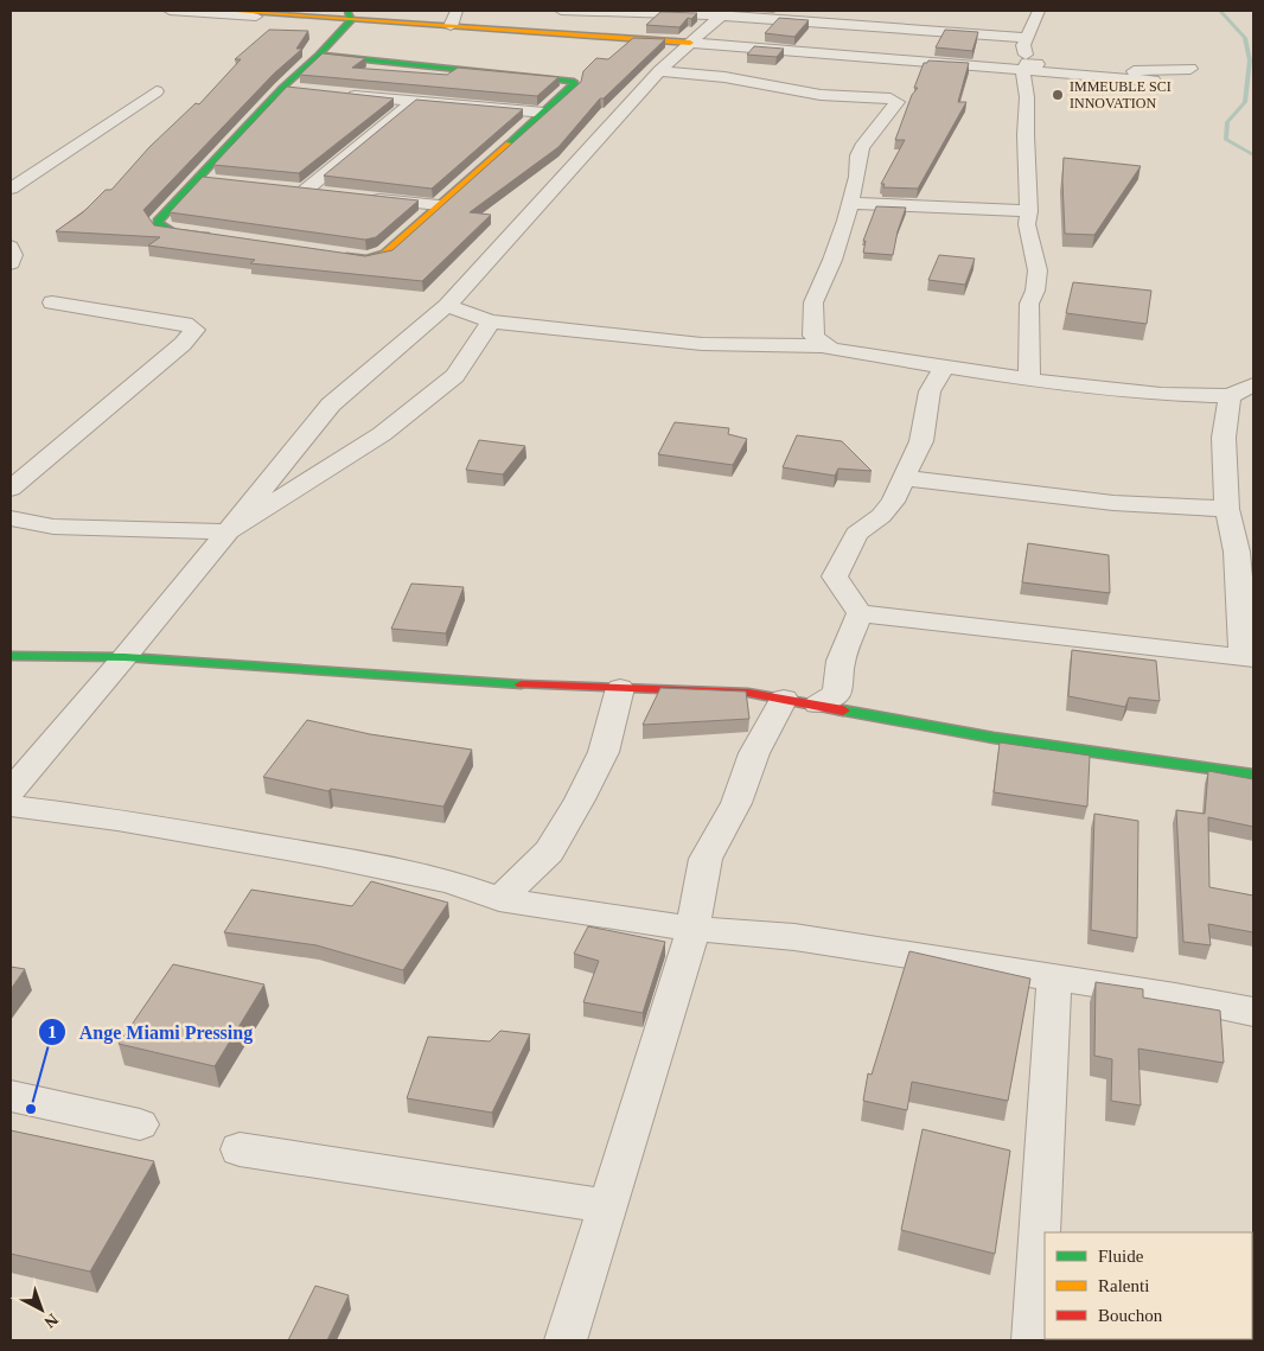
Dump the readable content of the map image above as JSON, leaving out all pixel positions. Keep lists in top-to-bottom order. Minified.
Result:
{"places":["IMMEUBLE SCI INNOVATION","Ange Miami Pressing"],"legend":["Fluide","Ralenti","Bouchon"],"north":"bottom right"}
